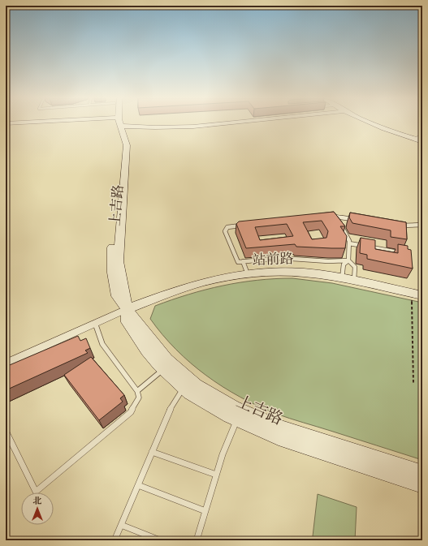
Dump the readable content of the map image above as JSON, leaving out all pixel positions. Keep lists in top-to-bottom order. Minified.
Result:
{"streets":{"main road":["上吉路","站前路"]},"crossings":[["上吉路","站前路"]],"north":"top"}
